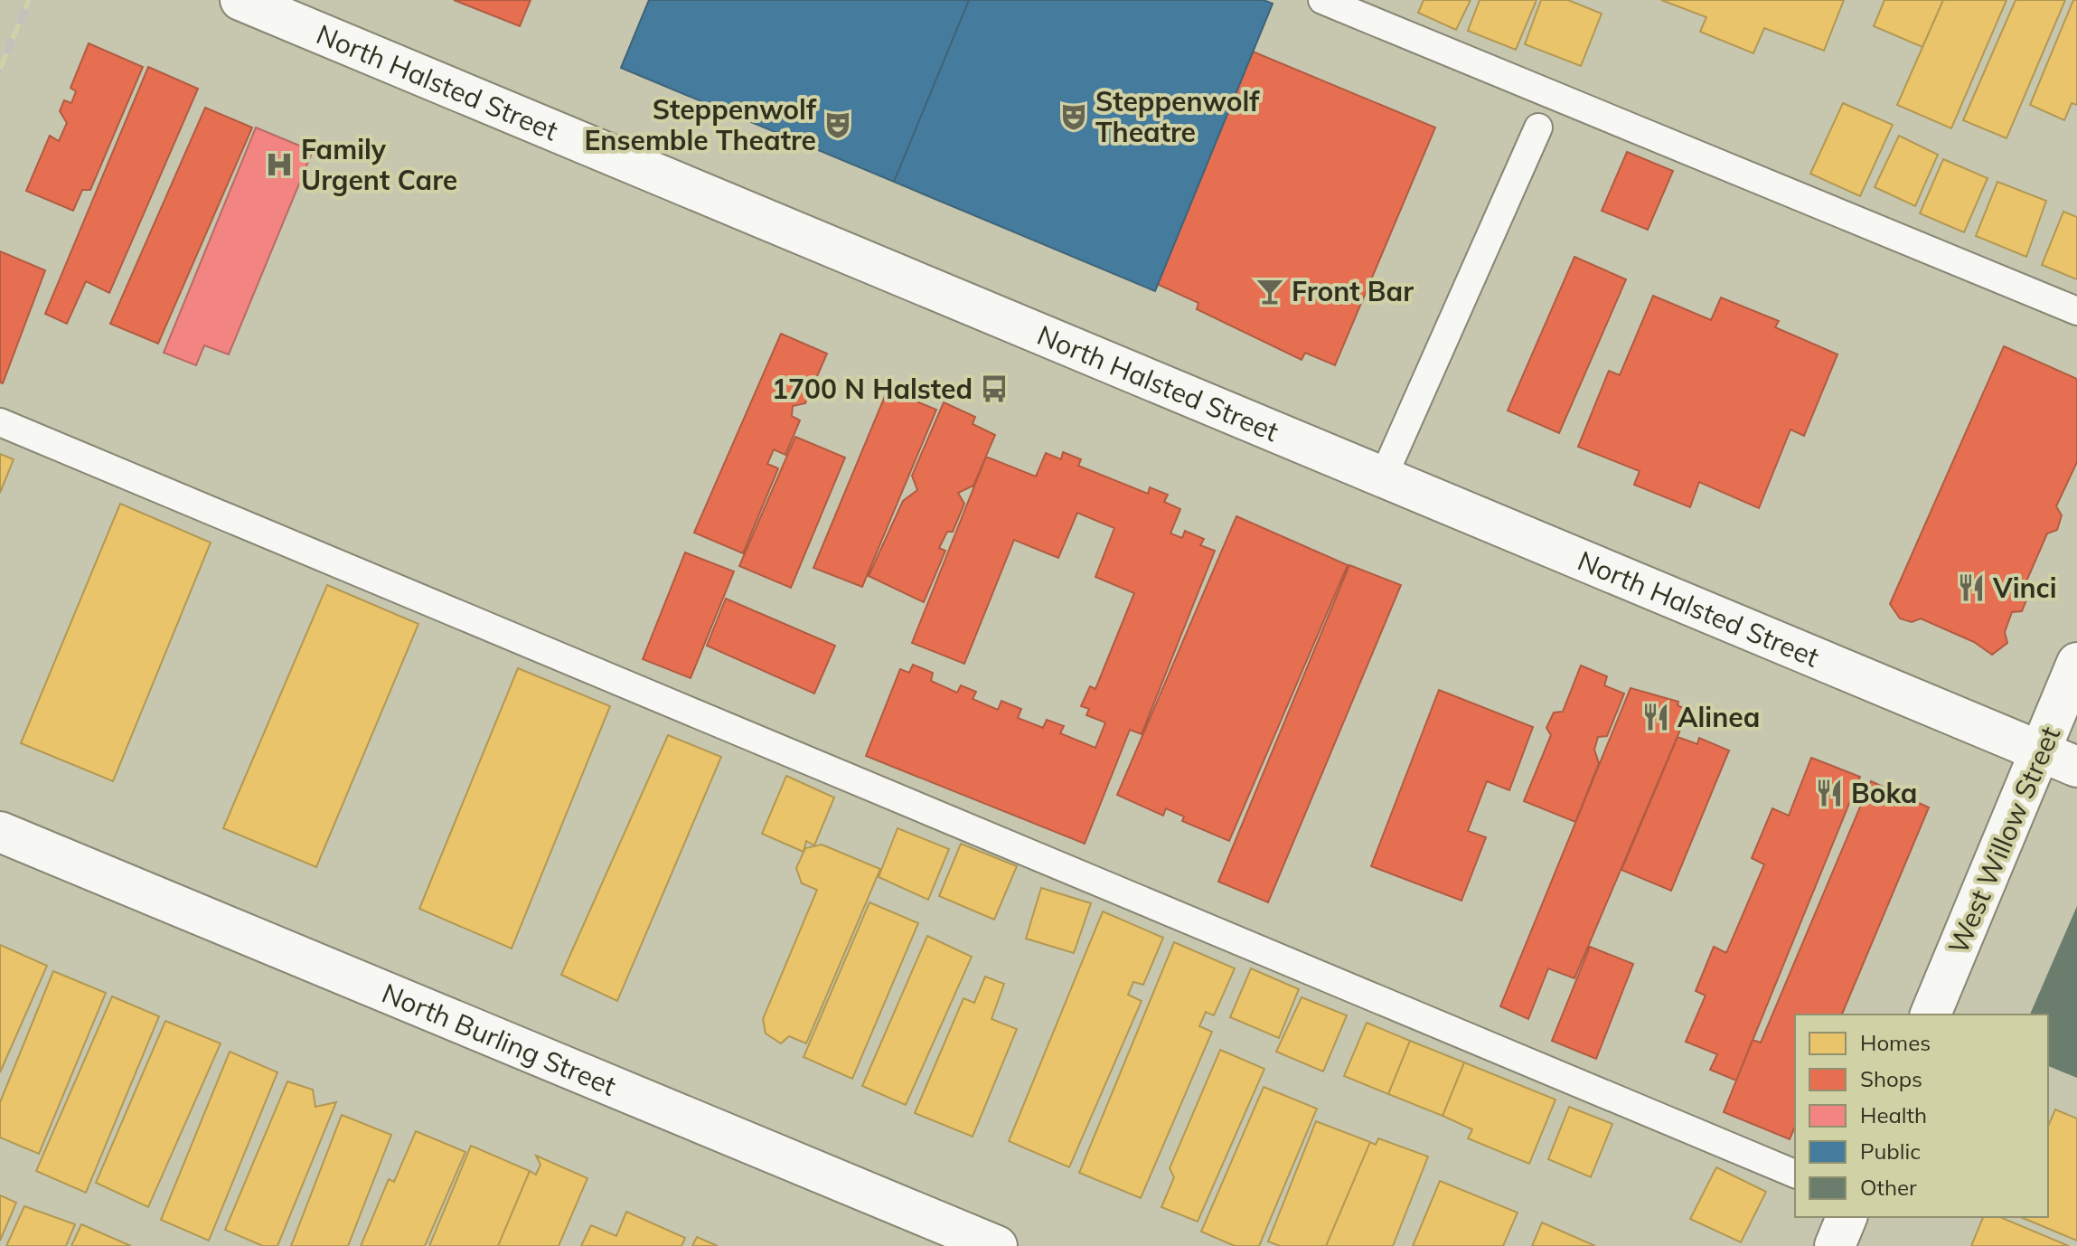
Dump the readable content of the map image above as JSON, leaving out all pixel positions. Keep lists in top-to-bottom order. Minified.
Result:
{"streets":{"main road":["North Halsted Street","West Willow Street","North Burling Street"]},"crossings":[["North Halsted Street","West Willow Street"]],"places":{"theatre":["Steppenwolf Theatre","Steppenwolf Ensemble Theatre"],"hospital":["Family Urgent Care"],"bar":["Front Bar"],"bus stop":["1700 N Halsted"],"restaurant":["Vinci","Alinea","Boka"]},"legend":["Homes","Shops","Health","Public","Other"]}
